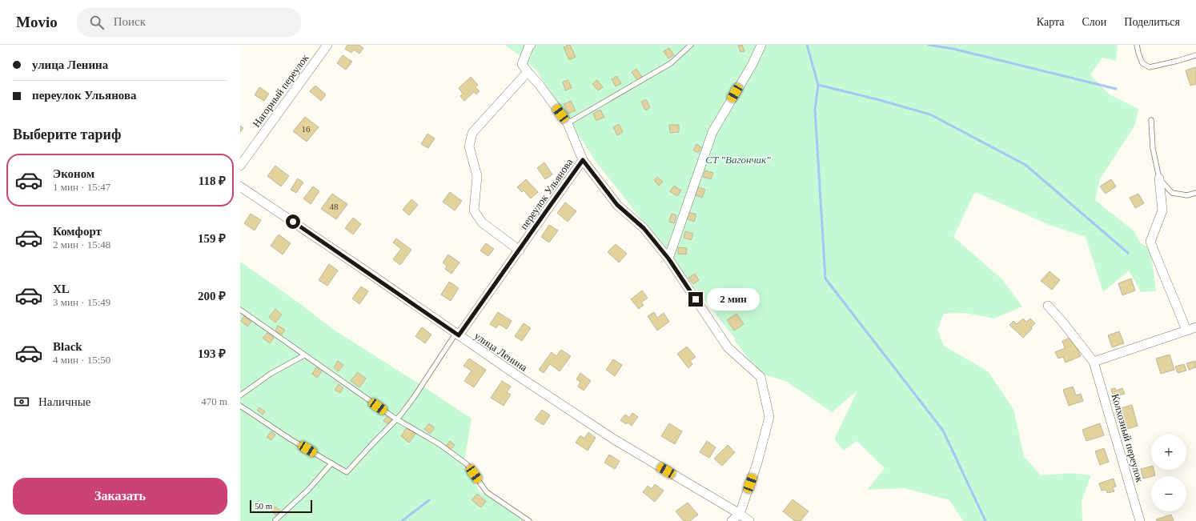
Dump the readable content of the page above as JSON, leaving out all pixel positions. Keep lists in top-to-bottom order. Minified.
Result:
{"streets":{"street":["Нагорный переулок","переулок Ульянова","улица Ленина","Колхозный переулок"]},"crossings":[["переулок Ульянова","улица Ленина"]],"parks":["СТ \"Вагончик\""],"house_numbers":["16","48"],"scale_bar":"50 m","page":{"header":"Movio","search":"Поиск","nav":["Карта","Слои","Поделиться"],"banner":["улица Ленина","переулок Ульянова"],"heading":"Выберите тариф","list":[{"name":"Эконом","note":"1 мин · 15:47","value":"118 ₽"},{"name":"Комфорт","note":"2 мин · 15:48","value":"159 ₽"},{"name":"XL","note":"3 мин · 15:49","value":"200 ₽"},{"name":"Black","note":"4 мин · 15:50","value":"193 ₽"}],"bubble":"2 мин","pay":["Наличные","470 m"],"map_buttons":["+","−"],"buttons":"Заказать","scale":"50 m"}}
